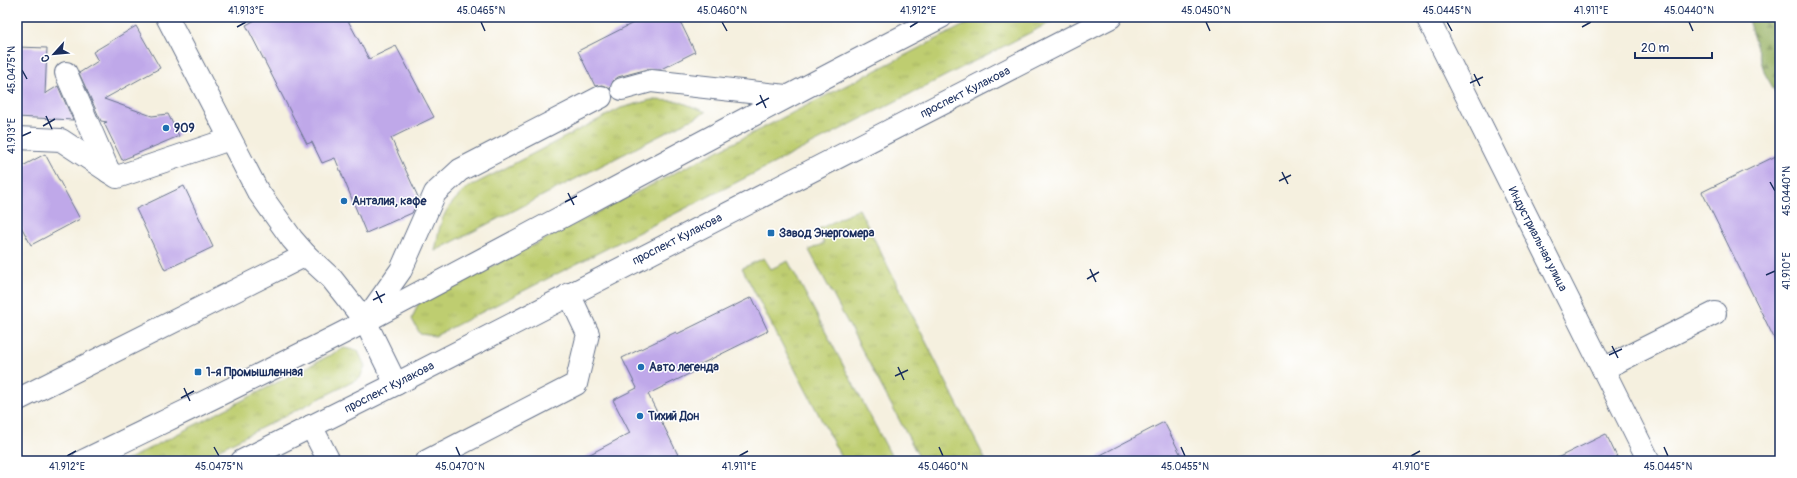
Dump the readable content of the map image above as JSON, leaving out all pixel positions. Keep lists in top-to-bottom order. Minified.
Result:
{"streets":{"main road":["проспект Кулакова","Индустриальная улица"]},"places":{"other":["909","Анталия, кафе","Авто легенда","Тихий Дон"],"transit":["Завод Энергомера","1-я Промышленная"]},"scale_bar":"20 m","north":"bottom left","coordinates":["41.913°E","45.0465°N","45.0460°N","41.912°E","45.0450°N","45.0445°N","41.911°E","45.0440°N","45.0475°N","41.910°E","45.0470°N","45.0455°N"]}
